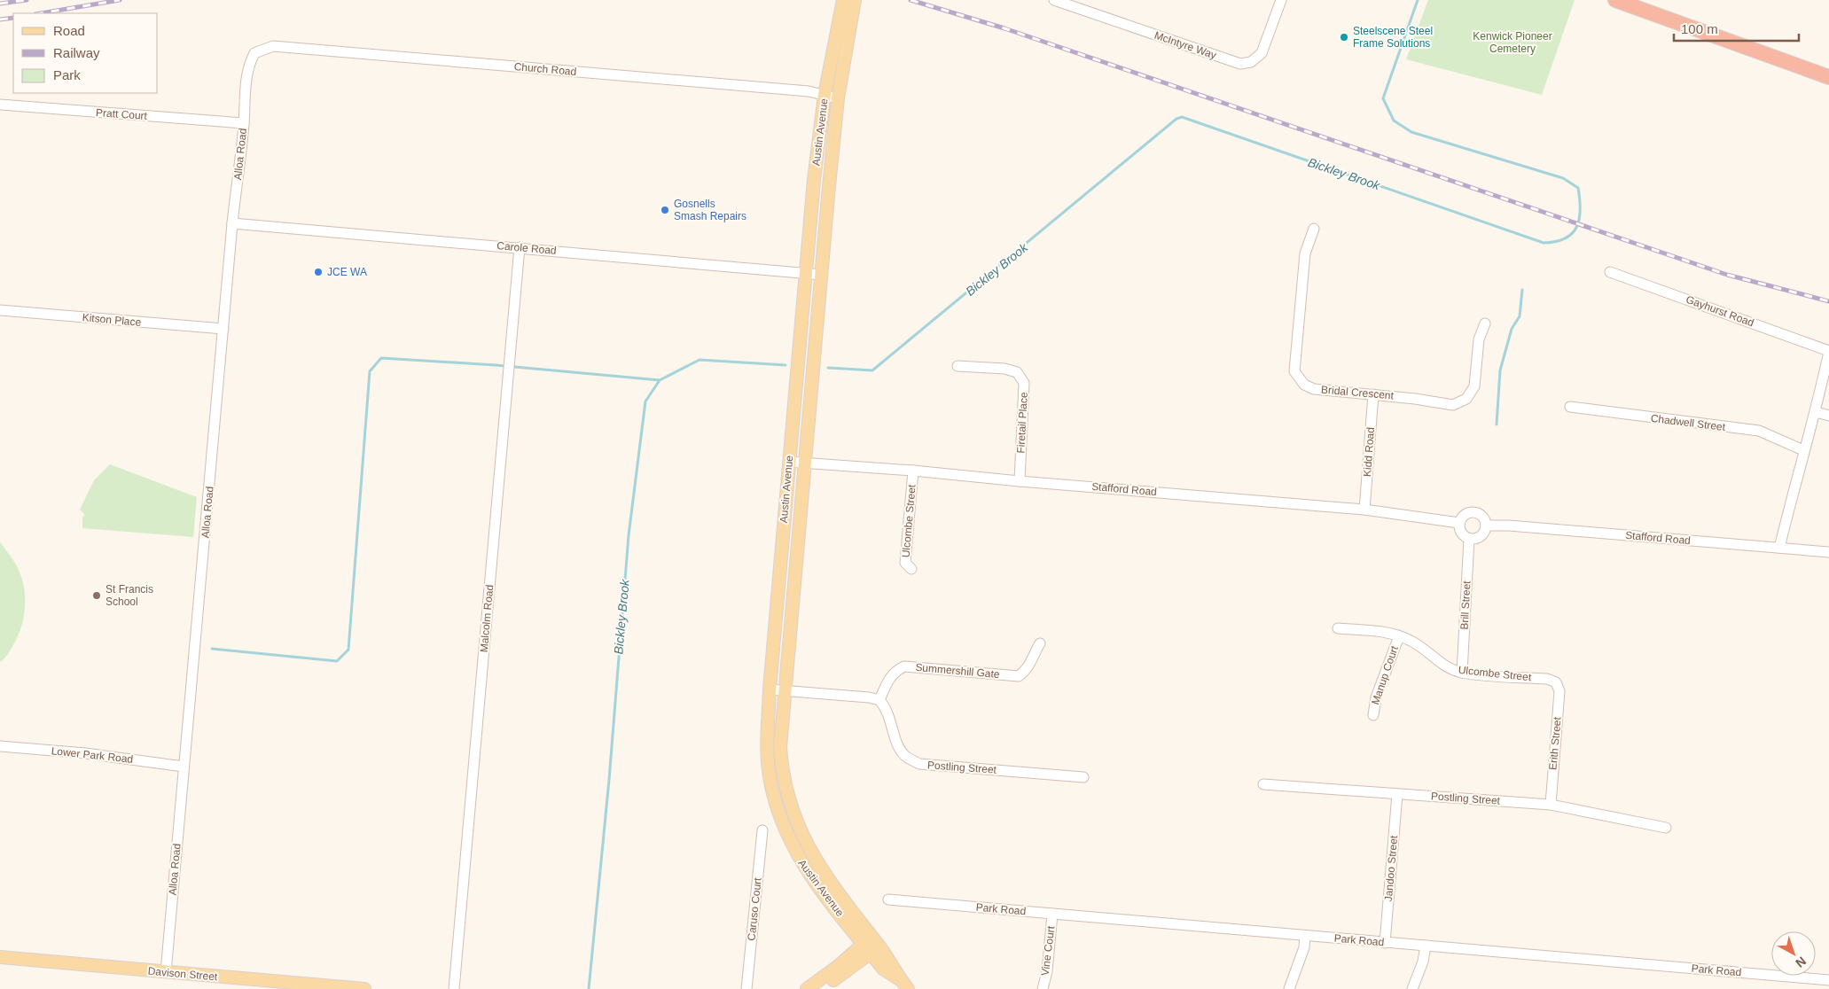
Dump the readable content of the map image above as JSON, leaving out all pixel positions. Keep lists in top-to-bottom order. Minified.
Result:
{"streets":{"main road":["Austin Avenue","Davison Street"],"street":["McIntyre Way","Church Road","Pratt Court","Alloa Road","Carole Road","Gayhurst Road","Kitson Place","Bridal Crescent","Firetail Place","Chadwell Street","Kidd Road","Stafford Road","Ulcombe Street","Brill Street","Malcolm Road","Summershill Gate","Manup Court","Erith Street","Lower Park Road","Postling Street","Jandoo Street","Caruso Court","Park Road","Vine Court"]},"crossings":[["Church Road","Austin Avenue"],["Church Road","Alloa Road"],["Pratt Court","Alloa Road"],["Austin Avenue","Carole Road"],["Austin Avenue","Stafford Road"],["Alloa Road","Carole Road"],["Alloa Road","Kitson Place"],["Alloa Road","Lower Park Road"],["Alloa Road","Davison Street"],["Carole Road","Malcolm Road"],["Gayhurst Road","Chadwell Street"],["Gayhurst Road","Stafford Road"],["Bridal Crescent","Kidd Road"],["Firetail Place","Stafford Road"],["Kidd Road","Stafford Road"],["Stafford Road","Ulcombe Street"],["Stafford Road","Brill Street"],["Ulcombe Street","Brill Street"],["Ulcombe Street","Manup Court"],["Ulcombe Street","Erith Street"],["Summershill Gate","Postling Street"],["Erith Street","Postling Street"],["Postling Street","Jandoo Street"],["Jandoo Street","Park Road"],["Park Road","Vine Court"]],"water":["Bickley Brook"],"parks":["Kenwick Pioneer Cemetery"],"places":["Steelscene Steel Frame Solutions","Gosnells Smash Repairs","JCE WA","St Francis School"],"legend":["Road","Railway","Park"],"scale_bar":"100 m","north":"bottom right"}
